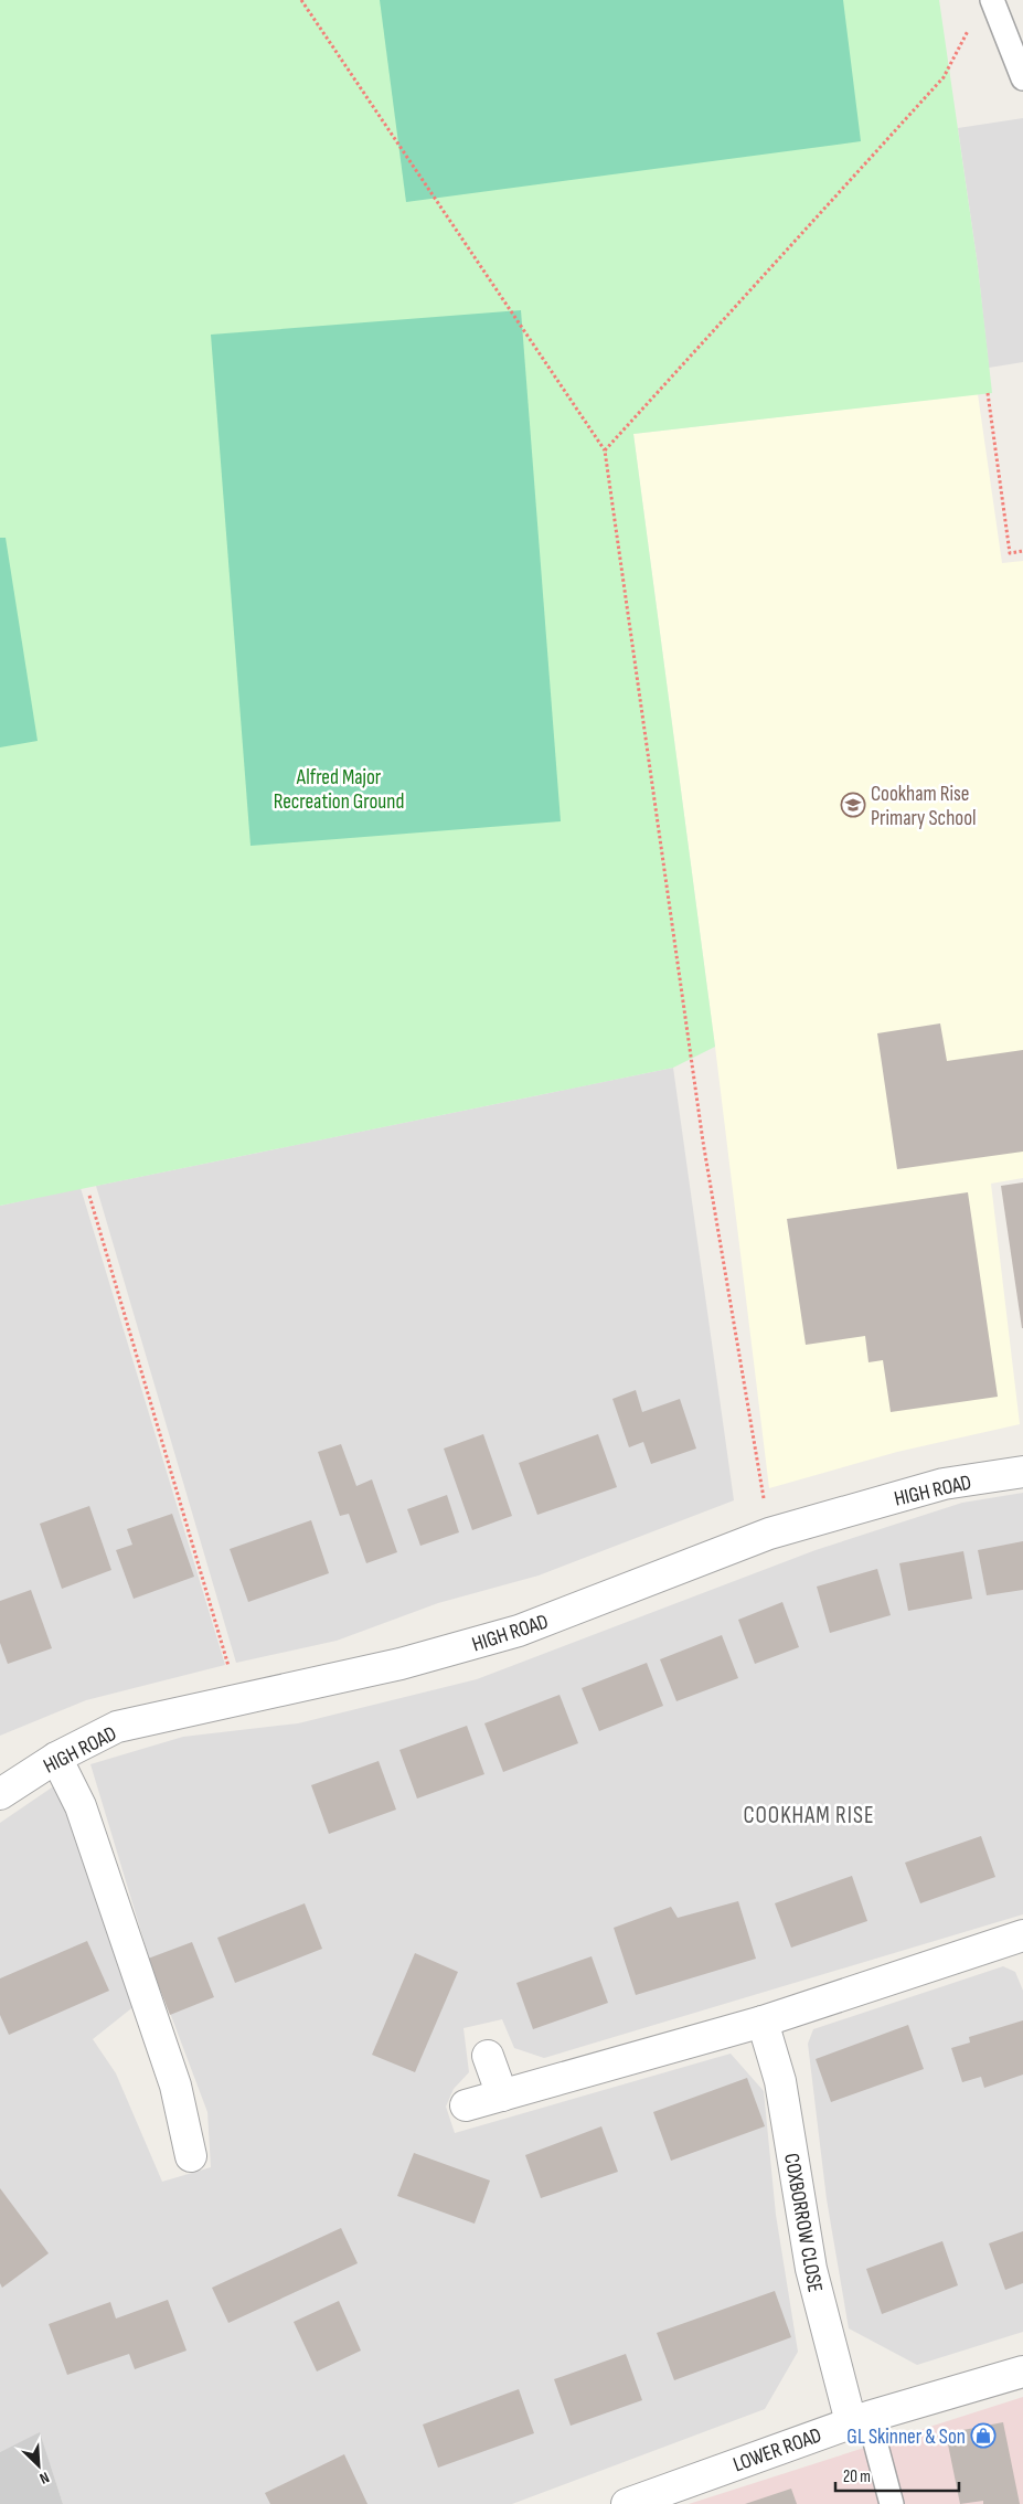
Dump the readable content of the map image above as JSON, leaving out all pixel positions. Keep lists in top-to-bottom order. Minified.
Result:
{"streets":{"street":["HIGH ROAD","COXBORROW CLOSE","LOWER ROAD"]},"crossings":[["COXBORROW CLOSE","LOWER ROAD"]],"districts":["COOKHAM RISE"],"parks":["Alfred Major Recreation Ground"],"places":{"school or university":["Cookham Rise Primary School"],"shop":["GL Skinner & Son"]},"scale_bar":"20 m","north":"bottom right"}
